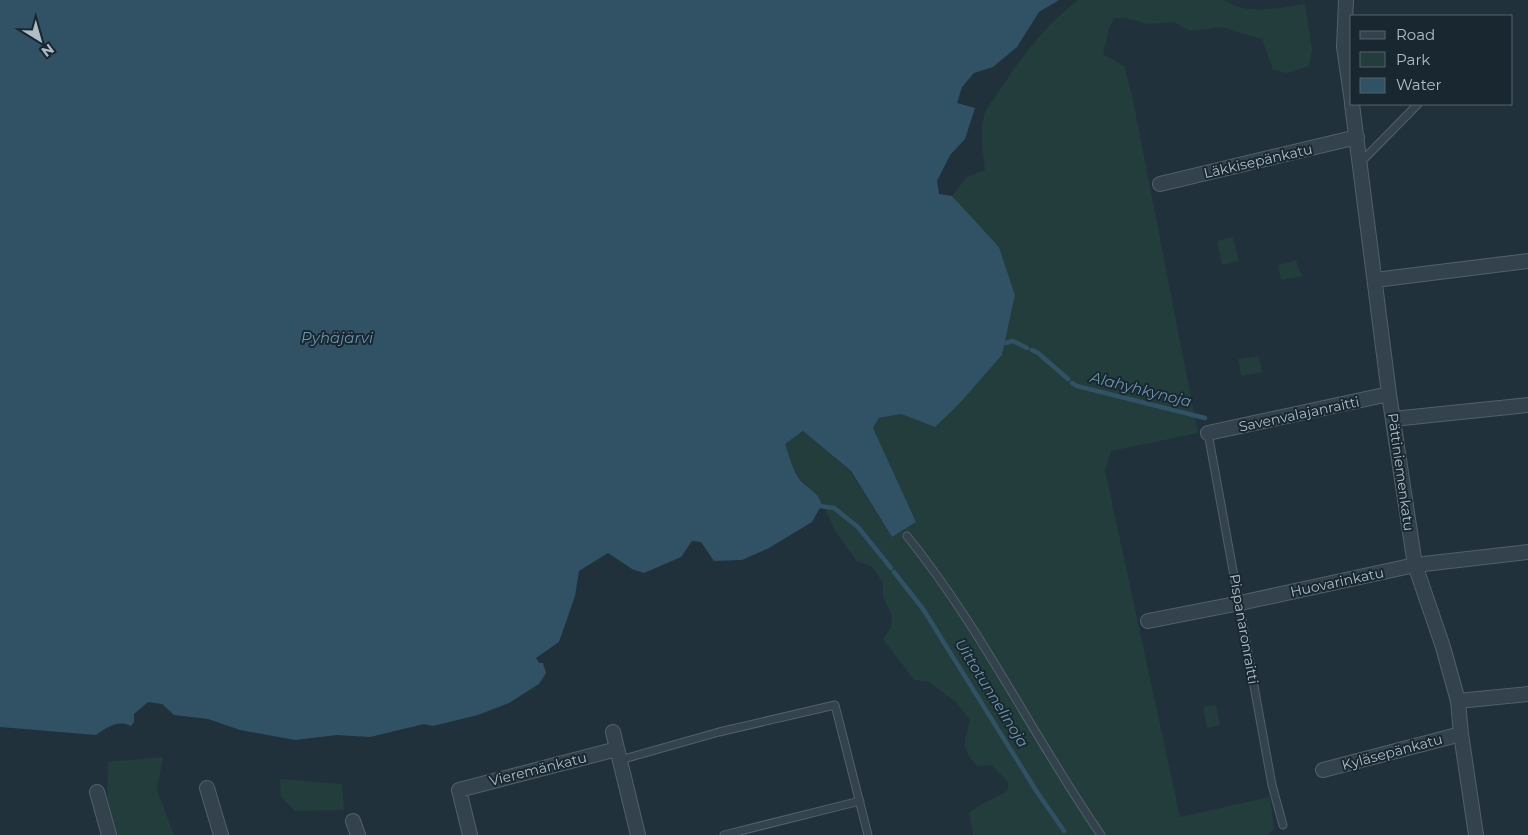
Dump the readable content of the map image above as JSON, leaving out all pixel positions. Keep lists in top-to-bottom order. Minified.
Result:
{"streets":{"street":["Läkkisepänkatu","Savenvalajanraitti","Pättiniemenkatu","Huovarinkatu","Kyläsepänkatu","Vieremänkatu"],"lane":["Pispanaronraitti"]},"crossings":[["Läkkisepänkatu","Pättiniemenkatu"],["Savenvalajanraitti","Pättiniemenkatu"],["Savenvalajanraitti","Pispanaronraitti"],["Pättiniemenkatu","Huovarinkatu"],["Pättiniemenkatu","Kyläsepänkatu"],["Huovarinkatu","Pispanaronraitti"]],"water":["Pyhäjärvi","Alahyhkynoja","Uittotunnelinoja"],"legend":["Road","Park","Water"],"north":"bottom right"}
